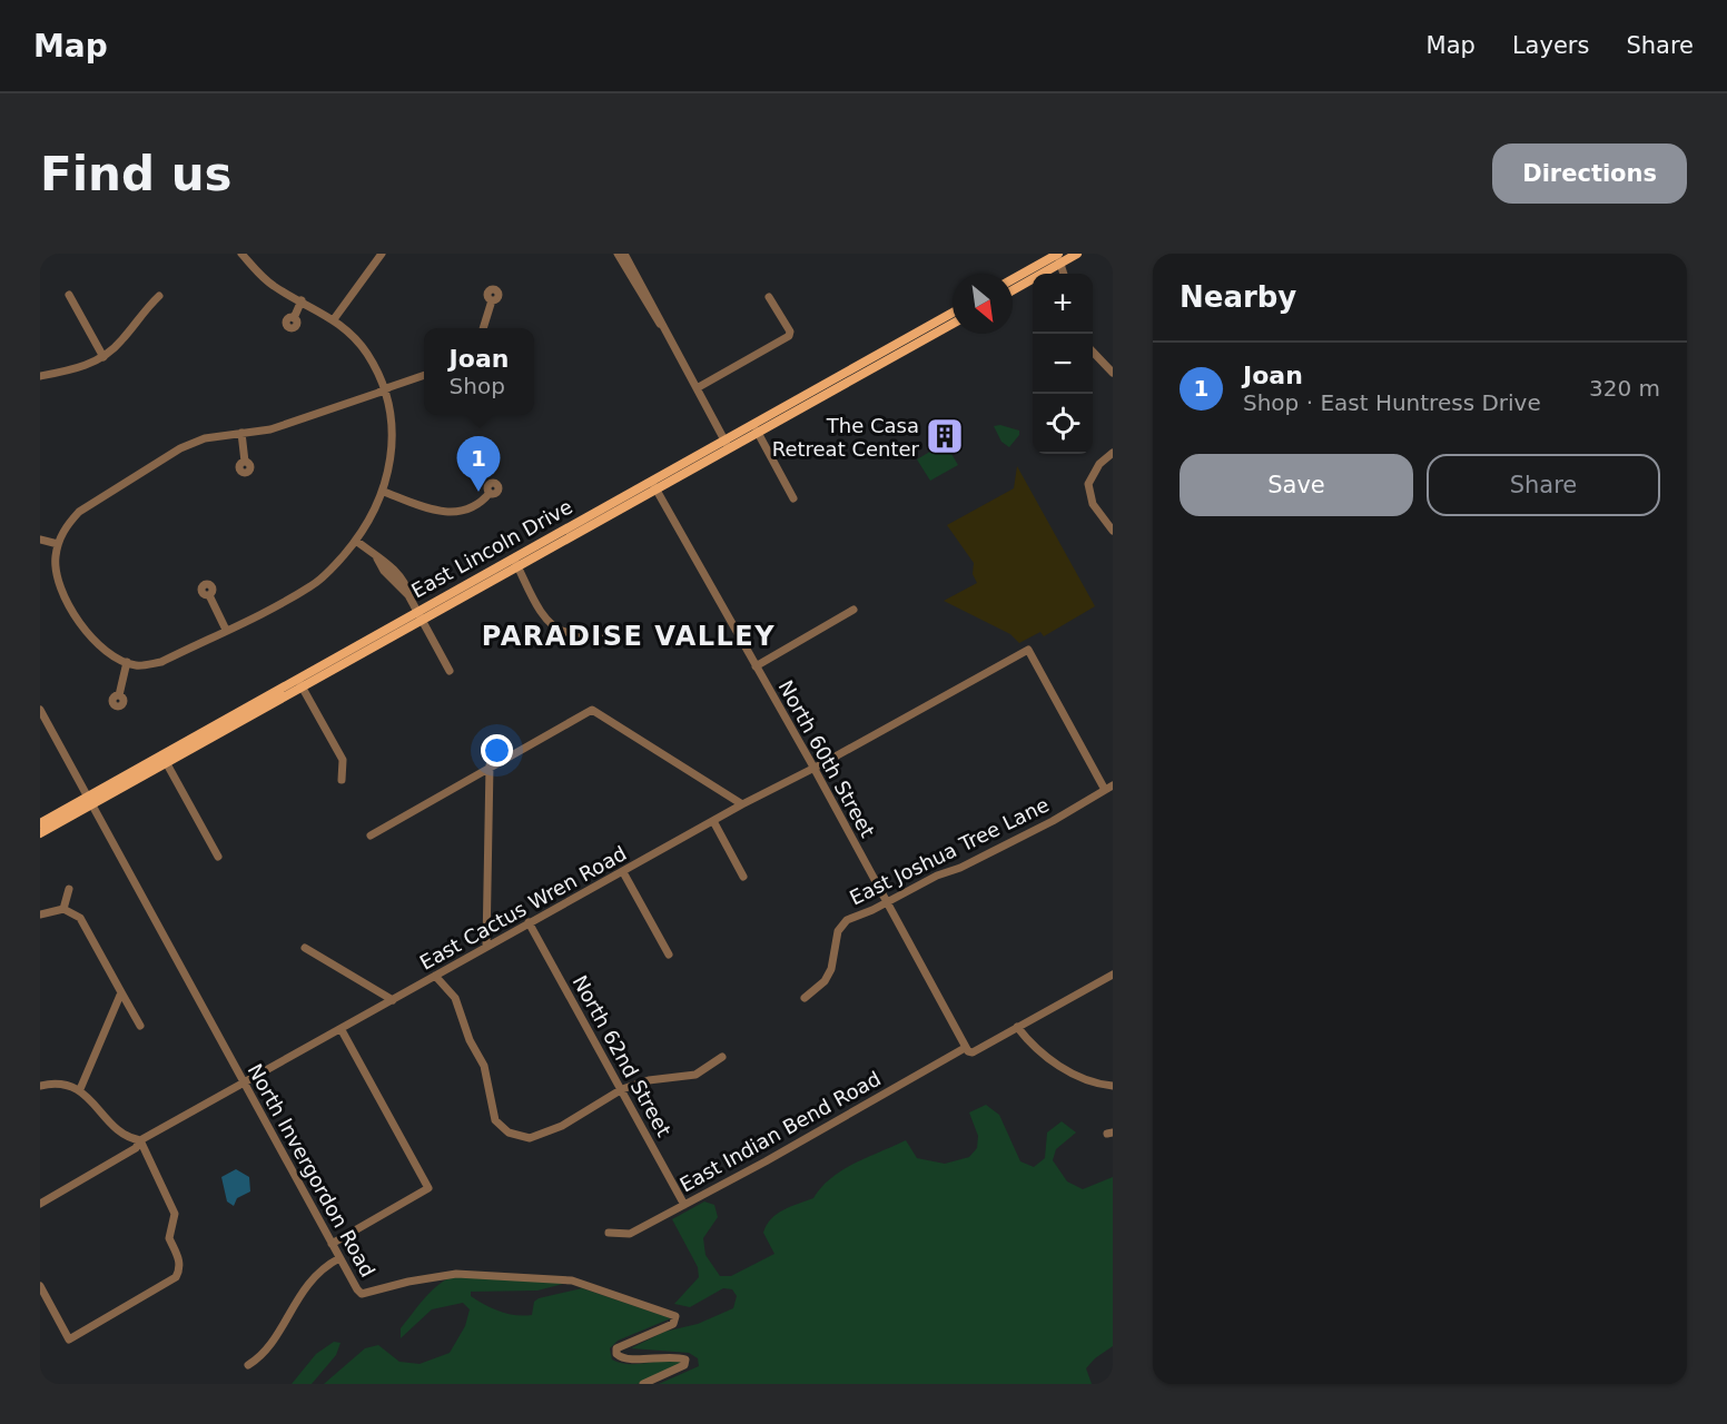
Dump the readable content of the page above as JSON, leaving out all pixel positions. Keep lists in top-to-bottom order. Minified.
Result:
{"streets":{"main road":["East Lincoln Drive"],"street":["North 60th Street","East Joshua Tree Lane","East Cactus Wren Road","North 62nd Street","East Indian Bend Road","North Invergordon Road"]},"crossings":[["East Lincoln Drive","North 60th Street"],["East Lincoln Drive","North Invergordon Road"],["North 60th Street","East Joshua Tree Lane"],["North 60th Street","East Cactus Wren Road"],["North 60th Street","East Indian Bend Road"],["East Joshua Tree Lane","East Cactus Wren Road"],["East Cactus Wren Road","North 62nd Street"],["East Cactus Wren Road","North Invergordon Road"],["North 62nd Street","East Indian Bend Road"]],"districts":["PARADISE VALLEY"],"places":{"building":["The Casa Retreat Center"]},"north":"bottom right","page":{"header":"Map","nav":["Map","Layers","Share"],"buttons":["Directions",["Save","Share"]],"title":"Find us","heading":"Nearby","map_buttons":["+","−"],"popup":["Joan","Shop"],"list":[{"mark":"1","name":"Joan","note":"Shop · East Huntress Drive","value":"320 m"}],"pins":"1"}}
